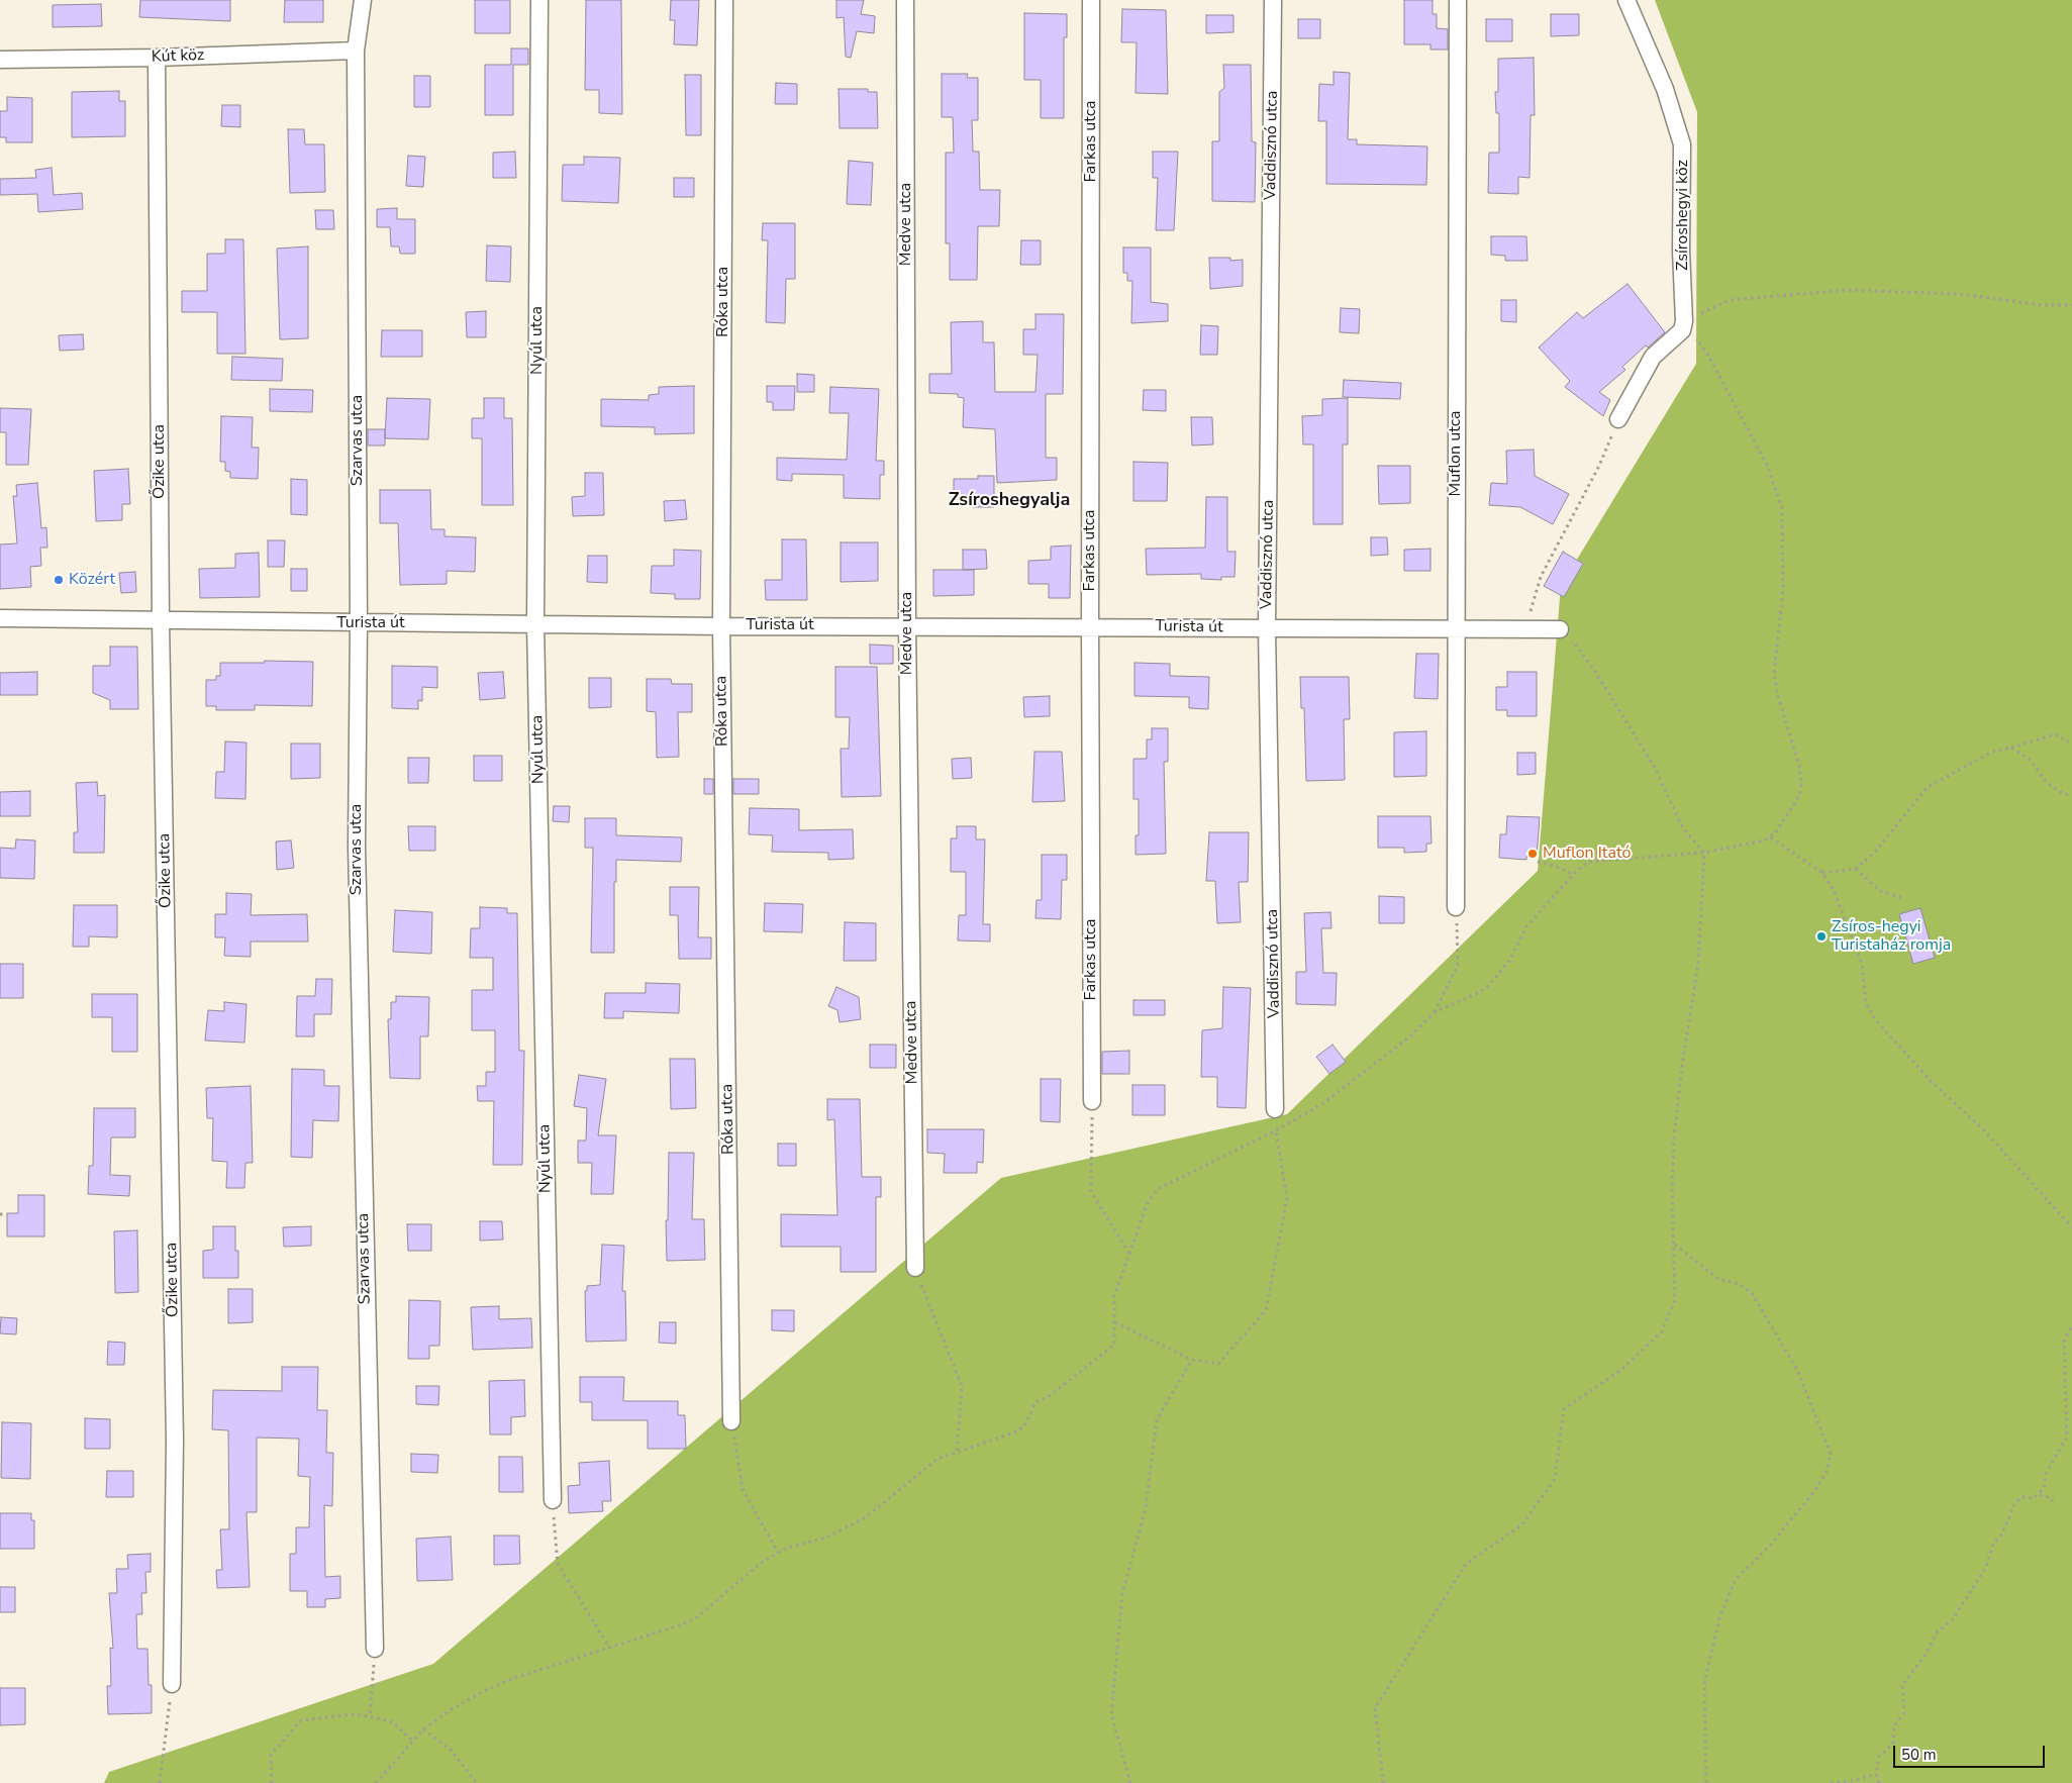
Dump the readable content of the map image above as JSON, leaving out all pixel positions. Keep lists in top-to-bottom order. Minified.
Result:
{"streets":{"street":["Kút köz","Farkas utca","Vaddisznó utca","Zsíroshegyi köz","Medve utca","Róka utca","Nyúl utca","Szarvas utca","Muflon utca","Őzike utca","Turista út"]},"crossings":[["Kút köz","Szarvas utca"],["Kút köz","Őzike utca"],["Farkas utca","Turista út"],["Vaddisznó utca","Turista út"],["Medve utca","Turista út"],["Róka utca","Turista út"],["Nyúl utca","Turista út"],["Szarvas utca","Turista út"],["Muflon utca","Turista út"],["Őzike utca","Turista út"]],"districts":["Zsíroshegyalja"],"places":["Közért","Muflon Itató","Zsíros-hegyi Turistaház romja"],"scale_bar":"50 m"}
